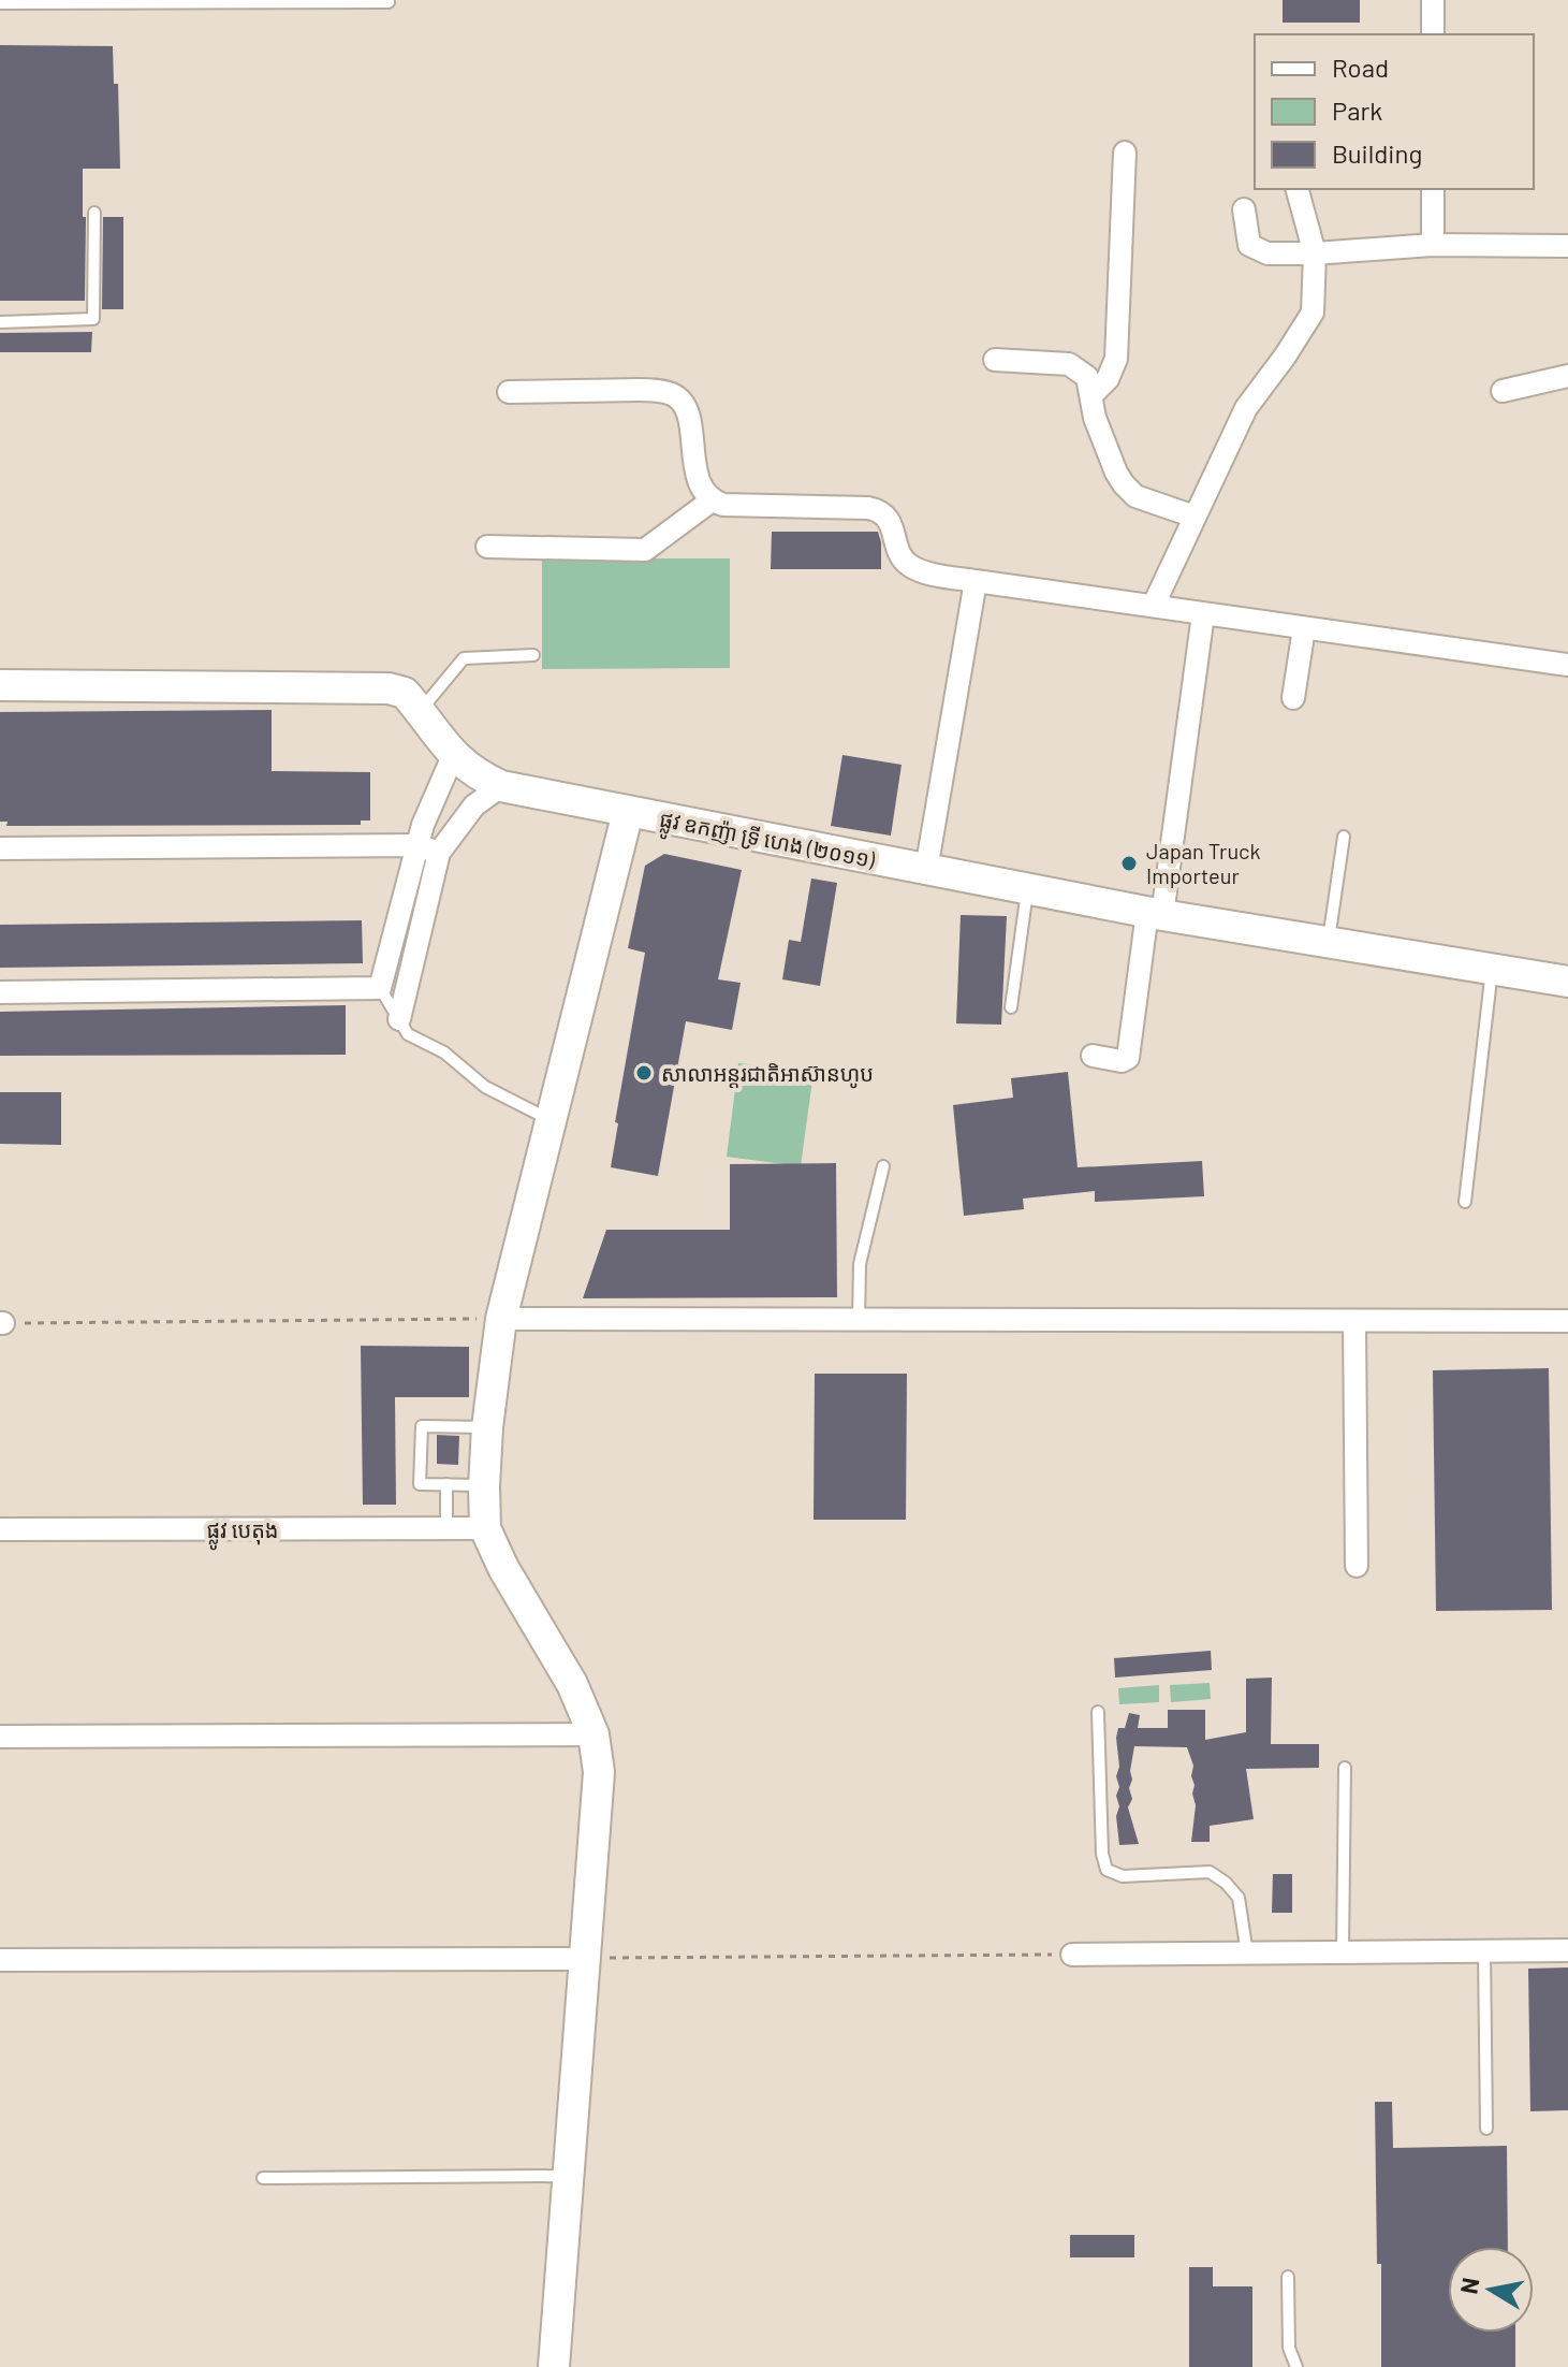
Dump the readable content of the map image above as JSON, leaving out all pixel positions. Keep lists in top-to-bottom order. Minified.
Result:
{"streets":{"main road":["ផ្លូវ ឧកញ៉ា ទ្រី ហេង (២០១១)"],"street":["ផ្លូវ បេតុង"]},"places":["Japan Truck Importeur","សាលាអន្ដរជាតិអាស៊ានហូប"],"legend":["Road","Park","Building"],"north":"left"}
